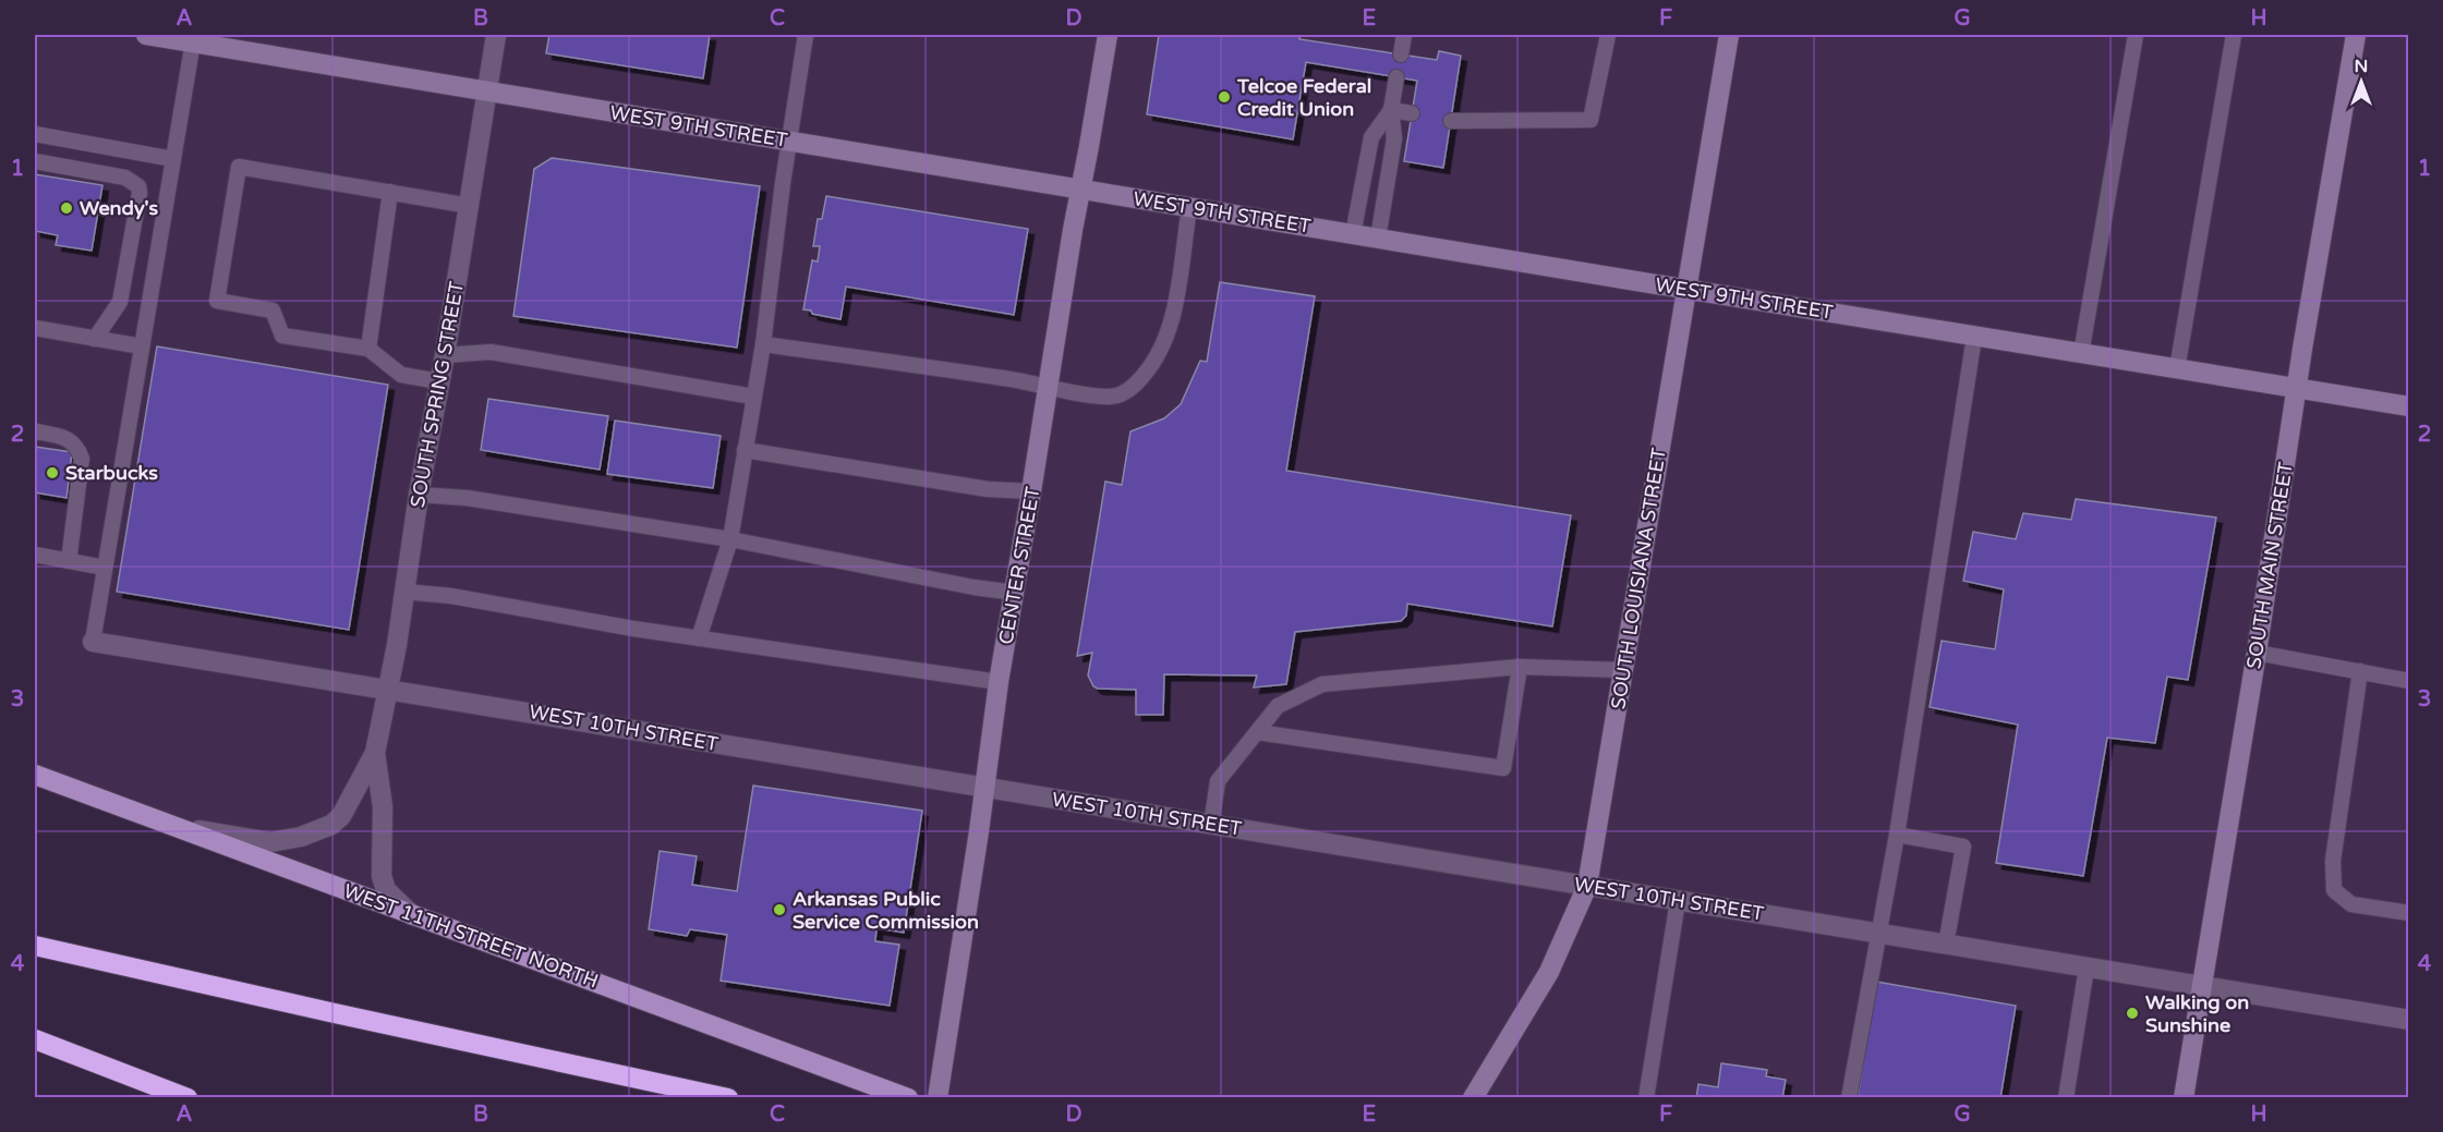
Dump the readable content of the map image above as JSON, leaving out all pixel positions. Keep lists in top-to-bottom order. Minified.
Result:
{"streets":{"main road":["WEST 9TH STREET","CENTER STREET","SOUTH MAIN STREET","SOUTH LOUISIANA STREET","WEST 11TH STREET NORTH"],"street":["SOUTH SPRING STREET","WEST 10TH STREET"]},"crossings":[["WEST 9TH STREET","SOUTH SPRING STREET"],["WEST 9TH STREET","CENTER STREET"],["WEST 9TH STREET","SOUTH MAIN STREET"],["WEST 9TH STREET","SOUTH LOUISIANA STREET"],["SOUTH SPRING STREET","WEST 10TH STREET"],["SOUTH SPRING STREET","WEST 11TH STREET NORTH"],["CENTER STREET","WEST 10TH STREET"],["SOUTH MAIN STREET","WEST 10TH STREET"],["SOUTH LOUISIANA STREET","WEST 10TH STREET"]],"places":["Telcoe Federal Credit Union","Wendy's","Starbucks","Arkansas Public Service Commission","Walking on Sunshine"],"north":"top","grid":{"columns":["A","B","C","D","E","F","G","H"],"rows":["1","2","3","4"]}}
